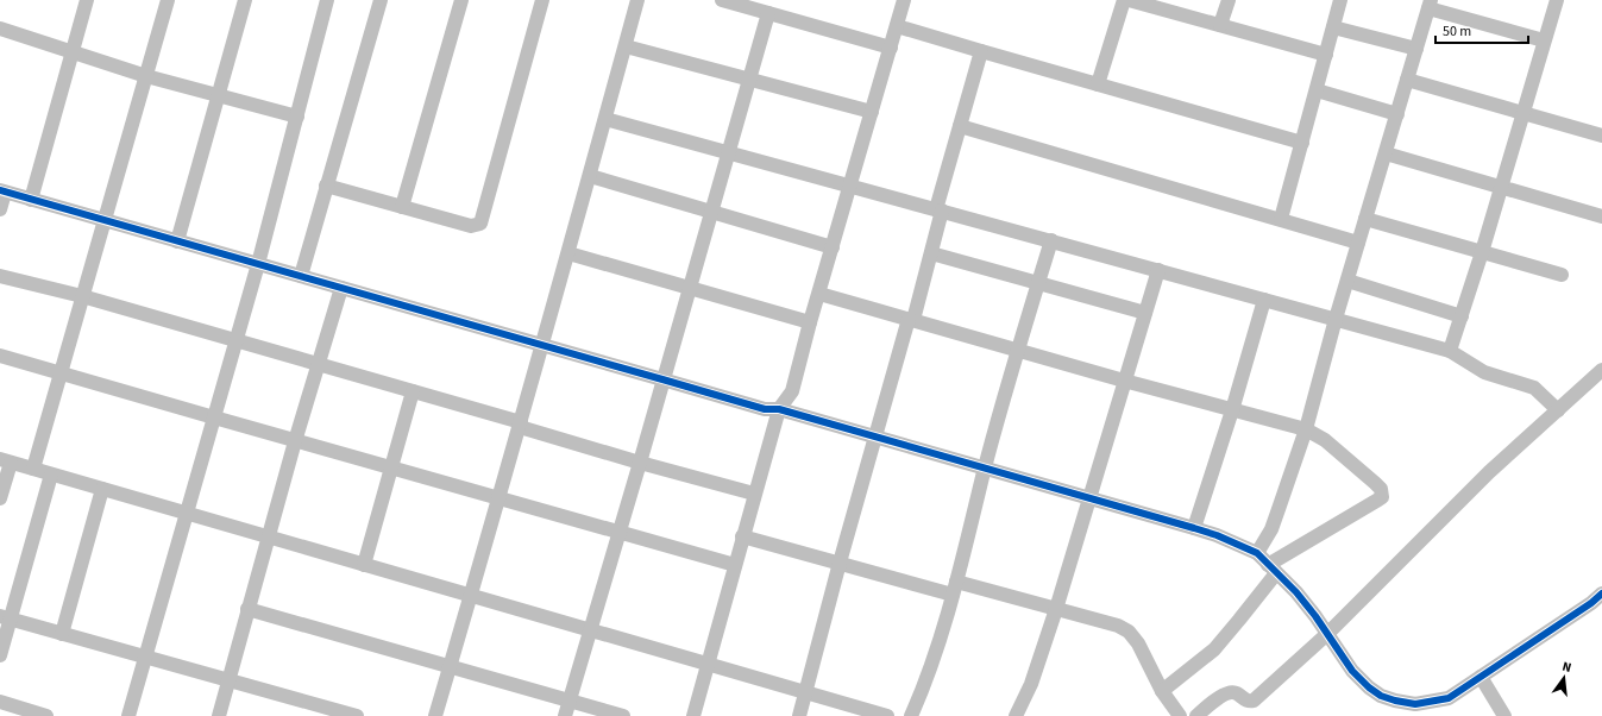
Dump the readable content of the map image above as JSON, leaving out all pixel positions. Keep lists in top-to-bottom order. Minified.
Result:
{"scale_bar":"50 m","north":"top"}
